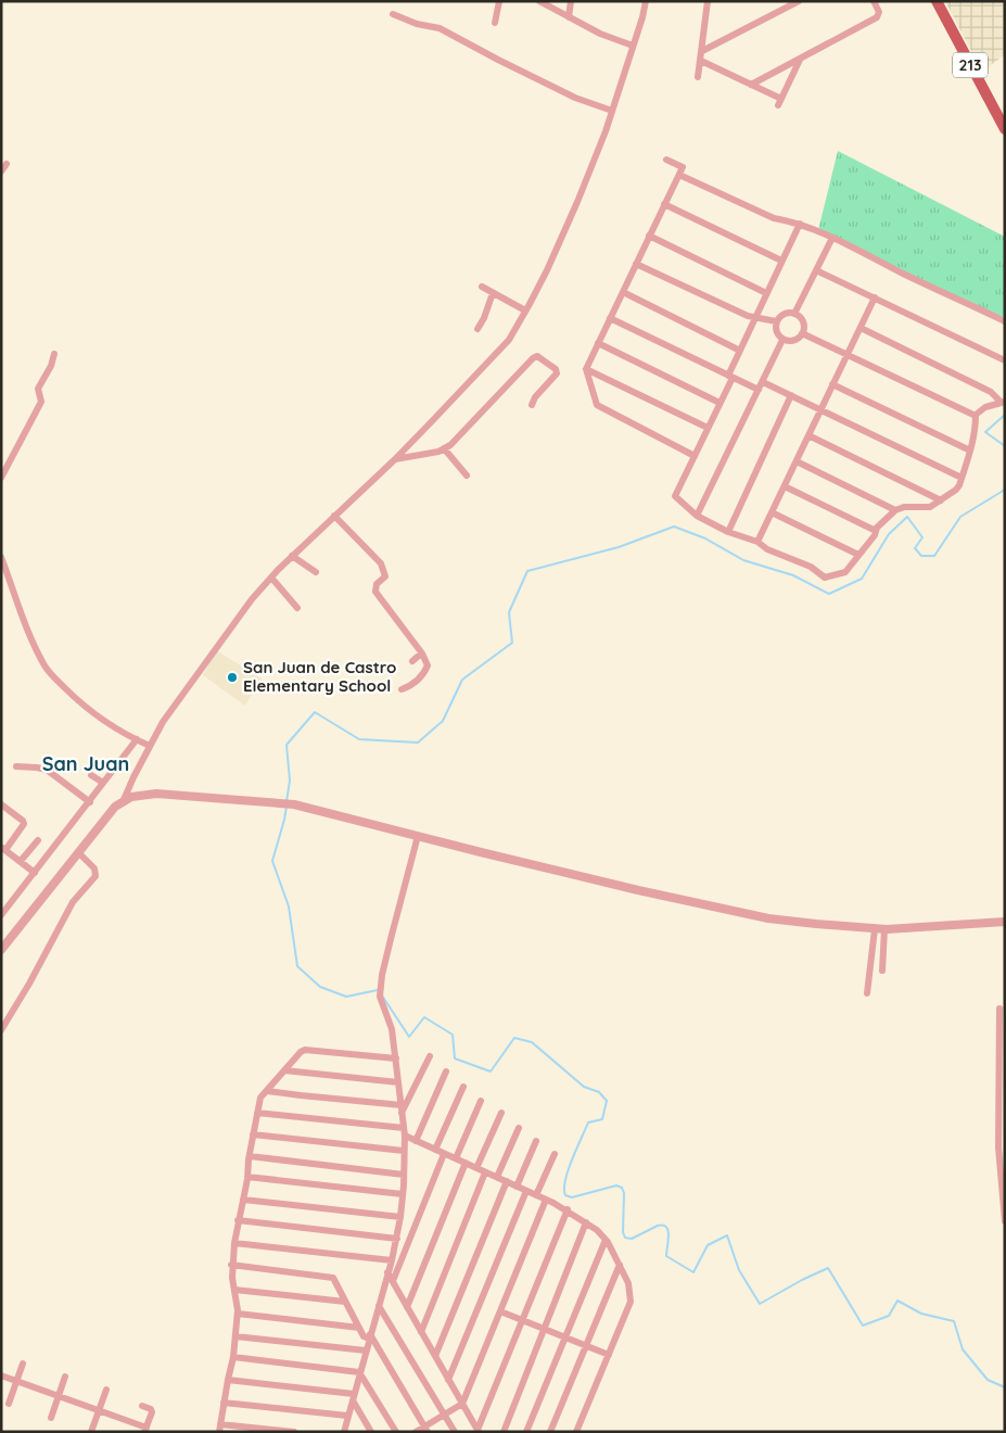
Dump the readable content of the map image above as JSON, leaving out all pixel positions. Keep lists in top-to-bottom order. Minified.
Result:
{"streets":{"main road":["213"]},"districts":["San Juan"],"places":["San Juan de Castro Elementary School"]}
